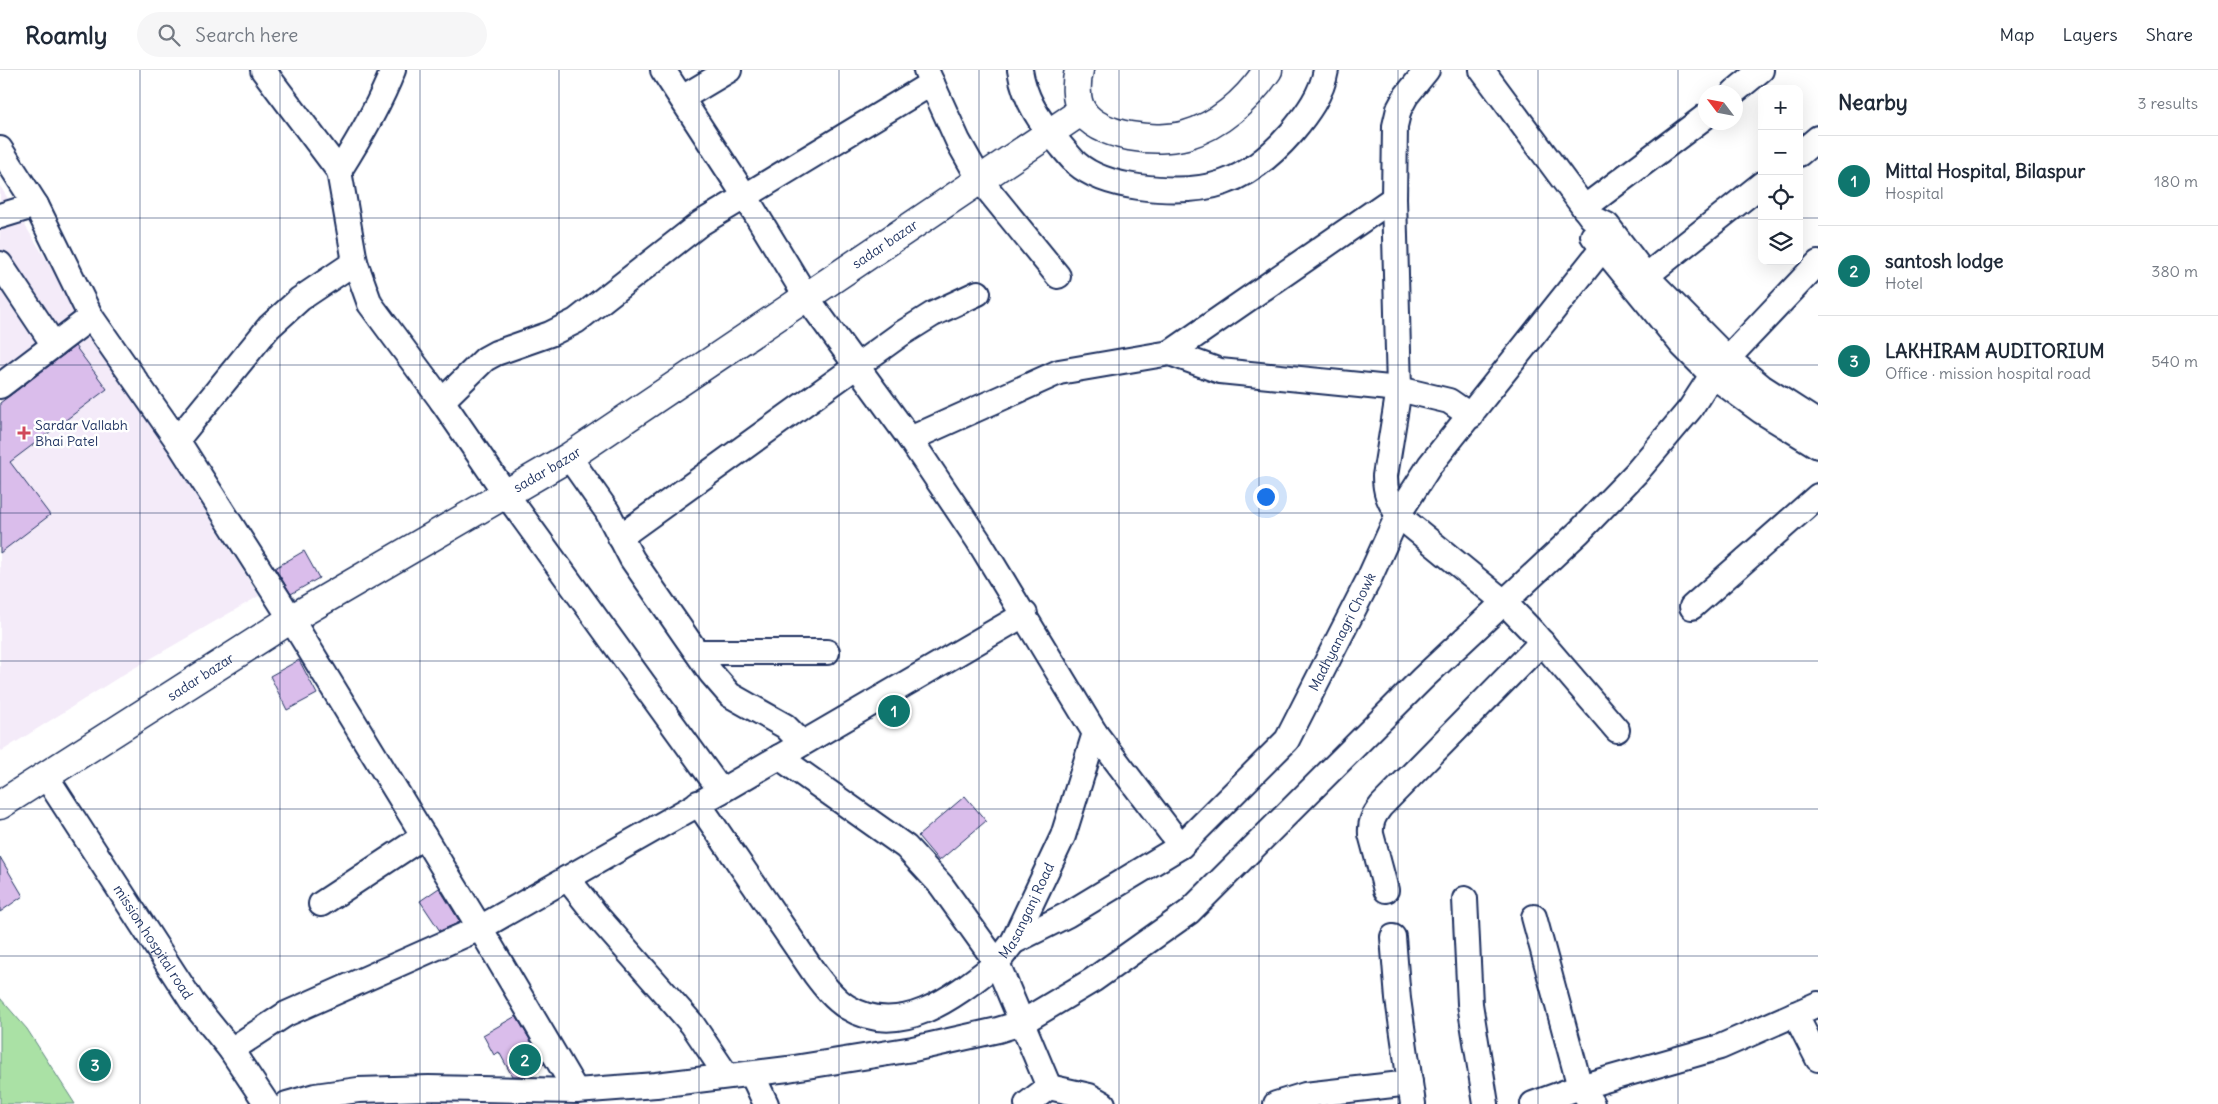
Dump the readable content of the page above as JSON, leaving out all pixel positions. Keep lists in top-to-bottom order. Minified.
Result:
{"streets":{"main road":["sadar bazar"],"street":["Madhyanagri Chowk","Masanganj Road","mission hospital road"]},"crossings":[["sadar bazar","mission hospital road"],["Madhyanagri Chowk","Masanganj Road"]],"places":{"health":["Sardar Vallabh Bhai Patel"]},"north":"top left","page":{"header":"Roamly","search":"Search here","nav":["Map","Layers","Share"],"heading":["Nearby","3 results"],"map_buttons":["+","−"],"list":[{"mark":"1","name":"Mittal Hospital, Bilaspur","note":"Hospital","value":"180 m"},{"mark":"2","name":"santosh lodge","note":"Hotel","value":"380 m"},{"mark":"3","name":"LAKHIRAM AUDITORIUM","note":"Office · mission hospital road","value":"540 m"}],"pins":["1","2","3"]}}
